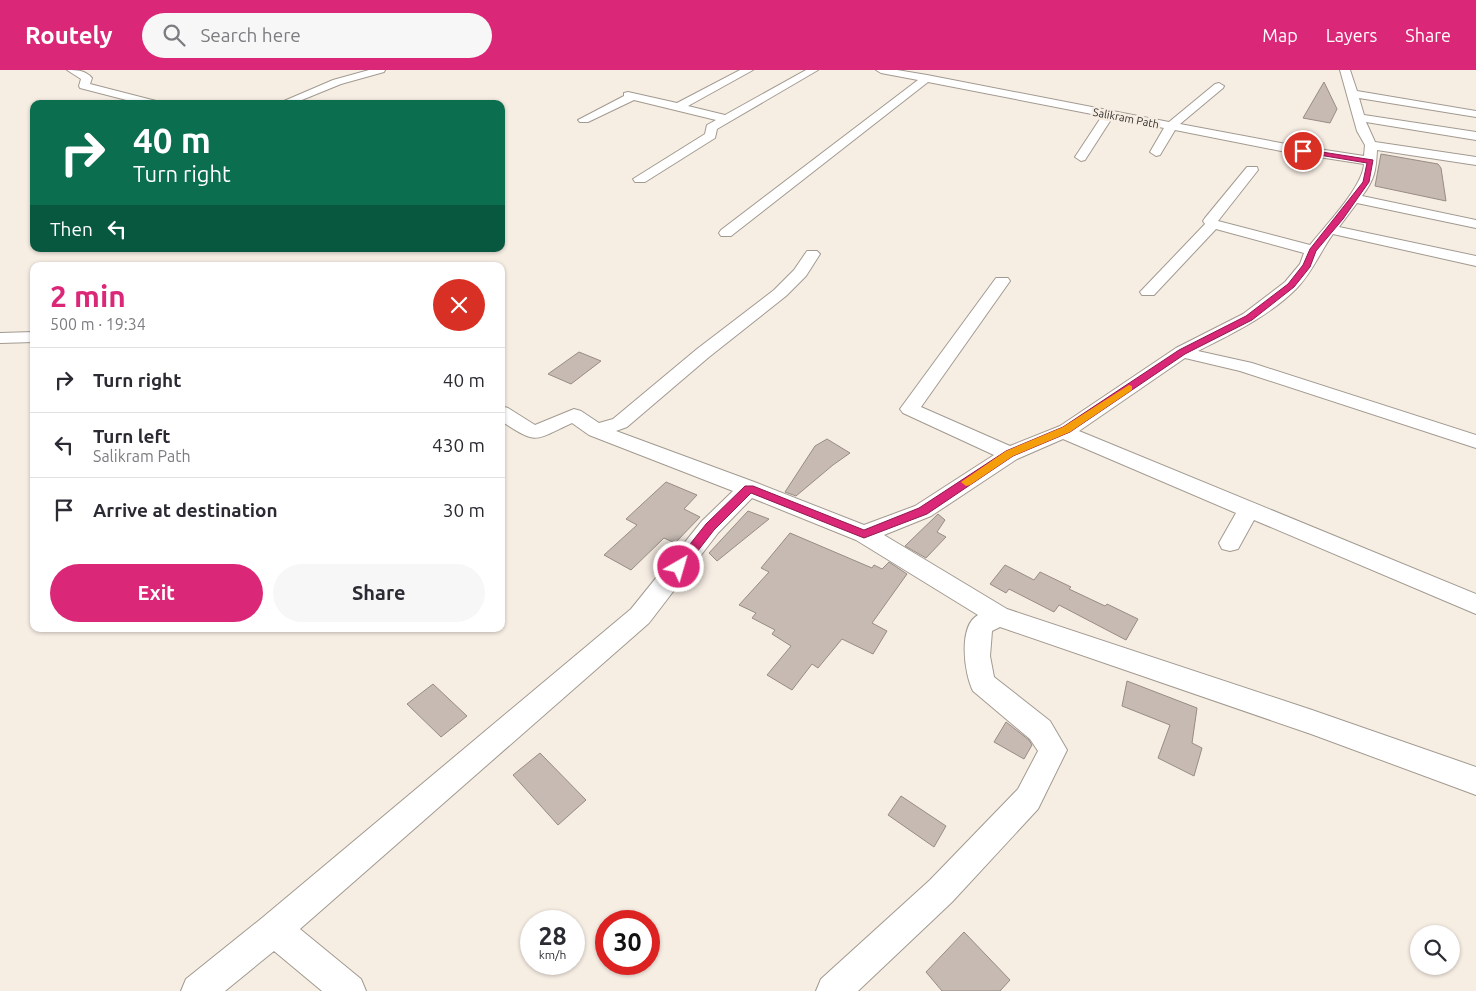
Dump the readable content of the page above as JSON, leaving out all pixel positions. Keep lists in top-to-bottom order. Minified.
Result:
{"streets":{"street":["Salikram Path"]},"page":{"header":"Routely","search":"Search here","nav":["Map","Layers","Share"],"turn":["40 m","Turn right"],"then":"Then","heading":["2 min","500 m · 19:34"],"list":[{"name":"Turn right","value":"40 m"},{"name":"Turn left","note":"Salikram Path","value":"430 m"},{"name":"Arrive at destination","value":"30 m"}],"buttons":["Exit","Share"],"speed":"28 km/h","limit":"30"}}
